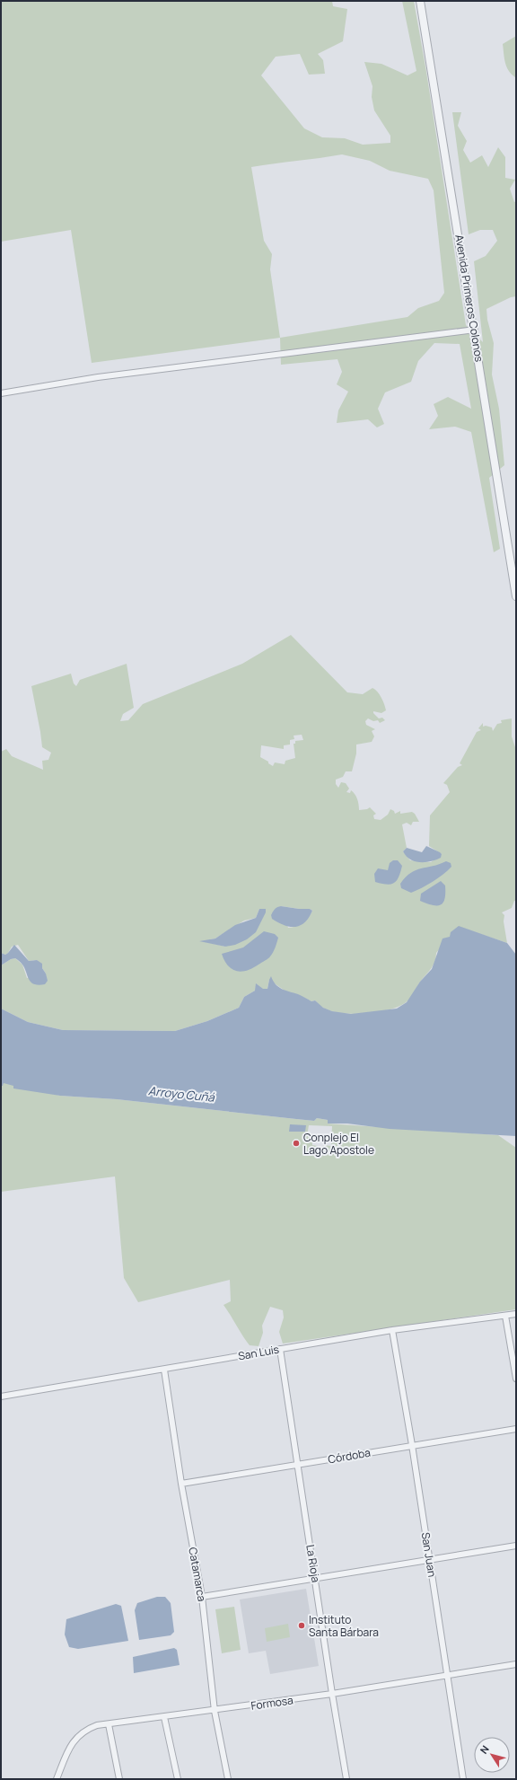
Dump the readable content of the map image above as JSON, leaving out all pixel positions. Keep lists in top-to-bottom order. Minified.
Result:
{"streets":{"street":["Avenida Primeros Colonos","San Luis","Córdoba","San Juan","La Rioja","Catamarca","Formosa"]},"crossings":[["San Luis","San Juan"],["San Luis","La Rioja"],["San Luis","Catamarca"],["Córdoba","San Juan"],["Córdoba","La Rioja"],["Córdoba","Catamarca"],["San Juan","Formosa"],["La Rioja","Formosa"],["Catamarca","Formosa"]],"water":["Arroyo Cuñá"],"places":["Conplejo El Lago Apostole","Instituto Santa Bárbara"],"north":"top left"}
